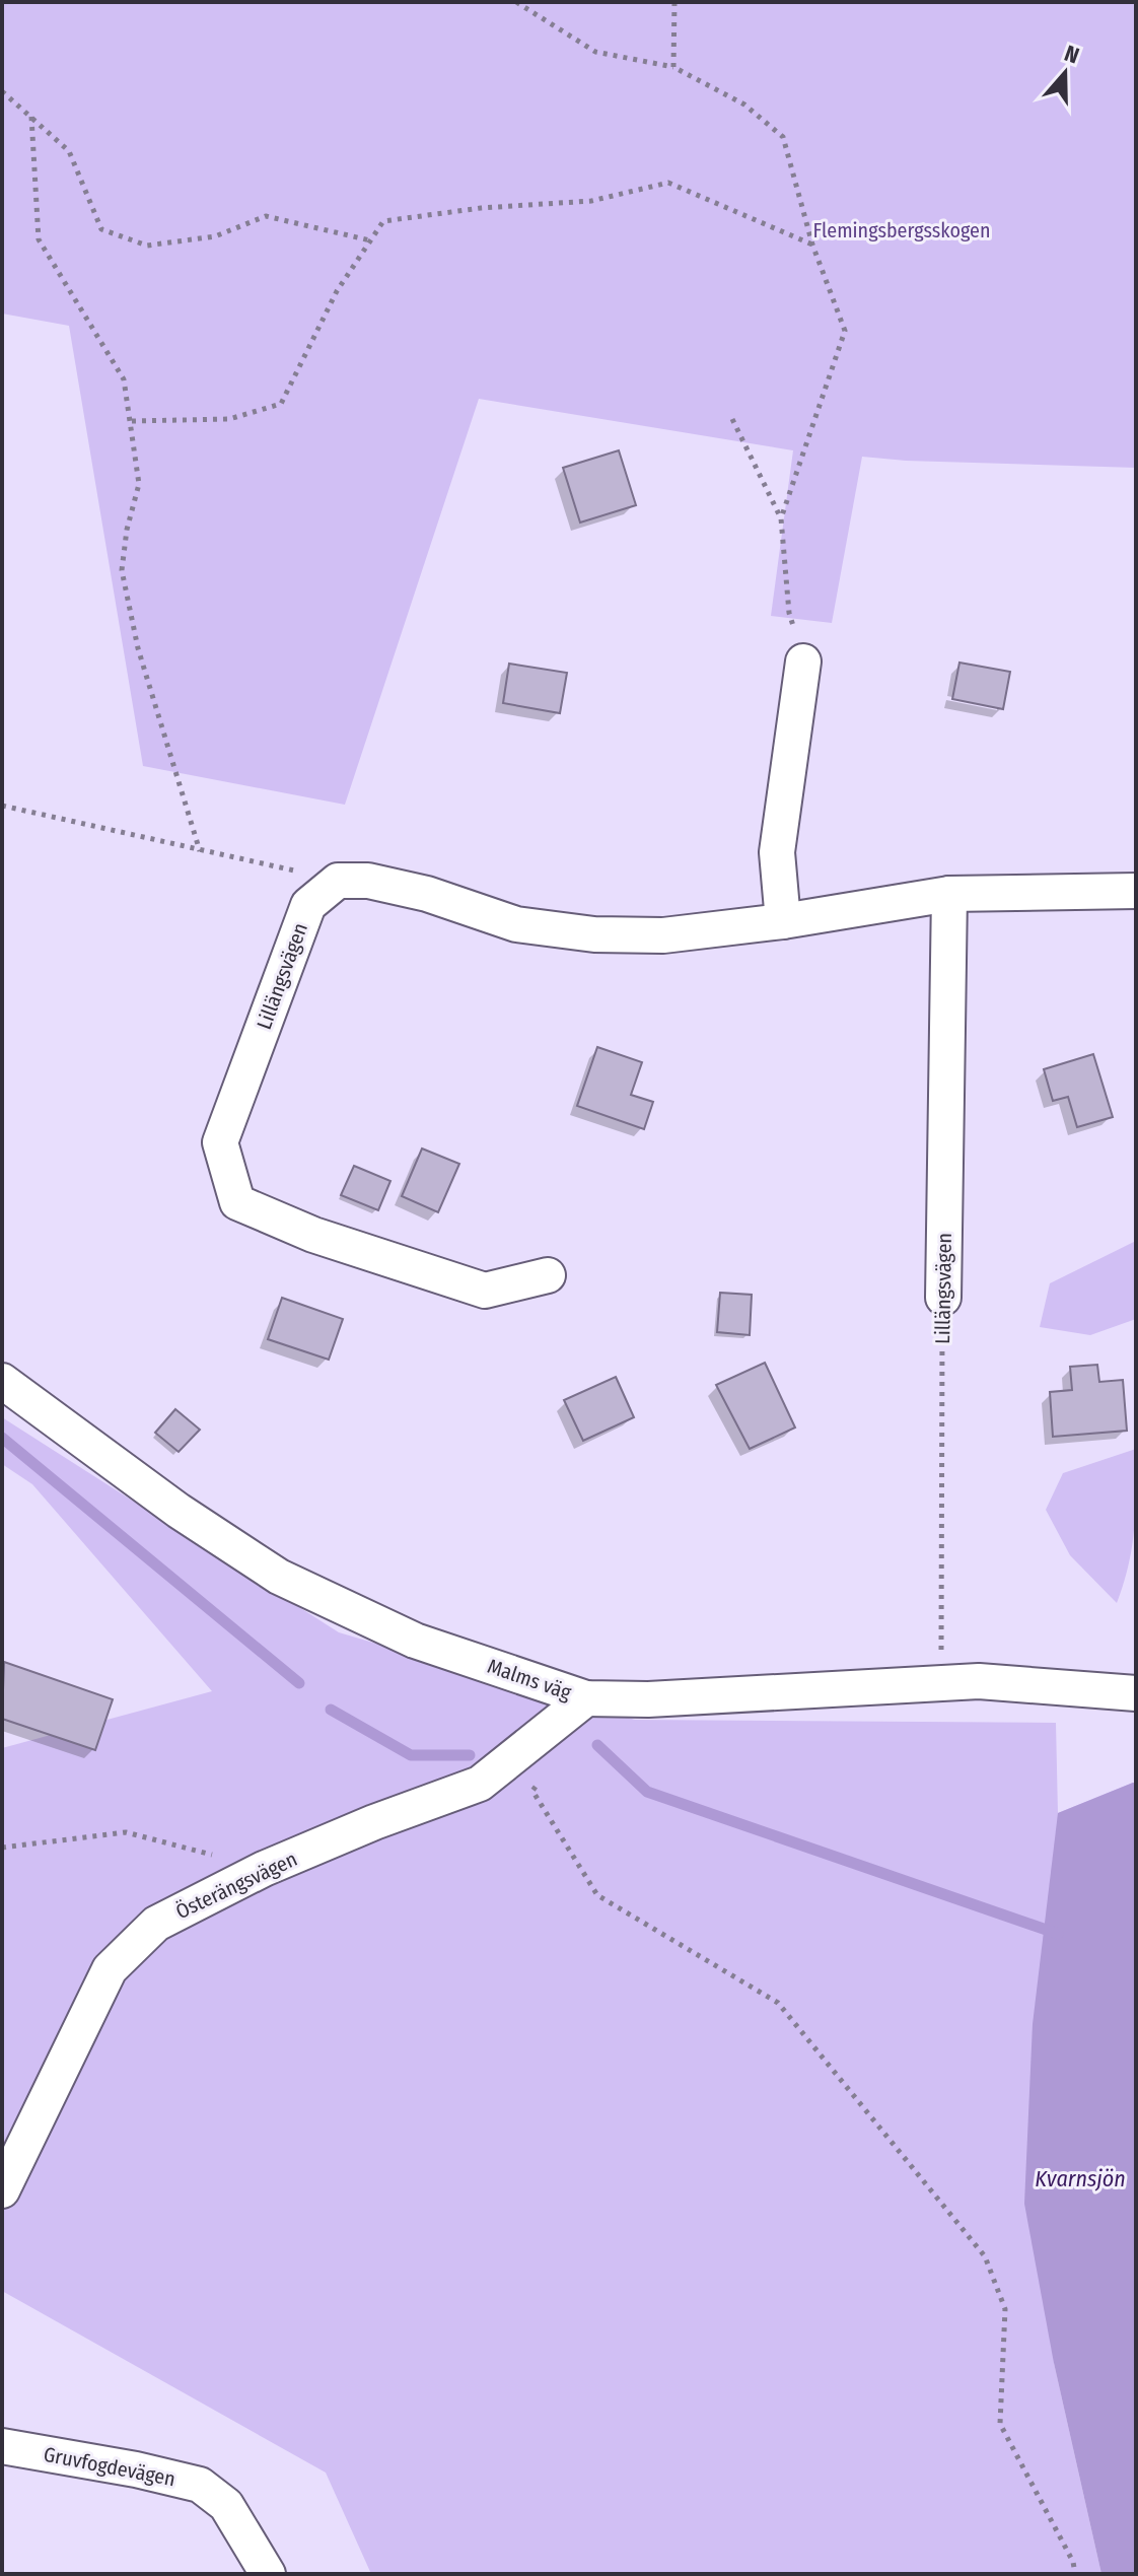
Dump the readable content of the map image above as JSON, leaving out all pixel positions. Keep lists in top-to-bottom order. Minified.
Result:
{"streets":{"street":["Lillängsvägen","Malms väg","Österängsvägen","Gruvfogdevägen"]},"crossings":[["Lillängsvägen","Malms väg"],["Malms väg","Österängsvägen"]],"water":["Kvarnsjön"],"parks":["Flemingsbergsskogen"],"north":"top"}
